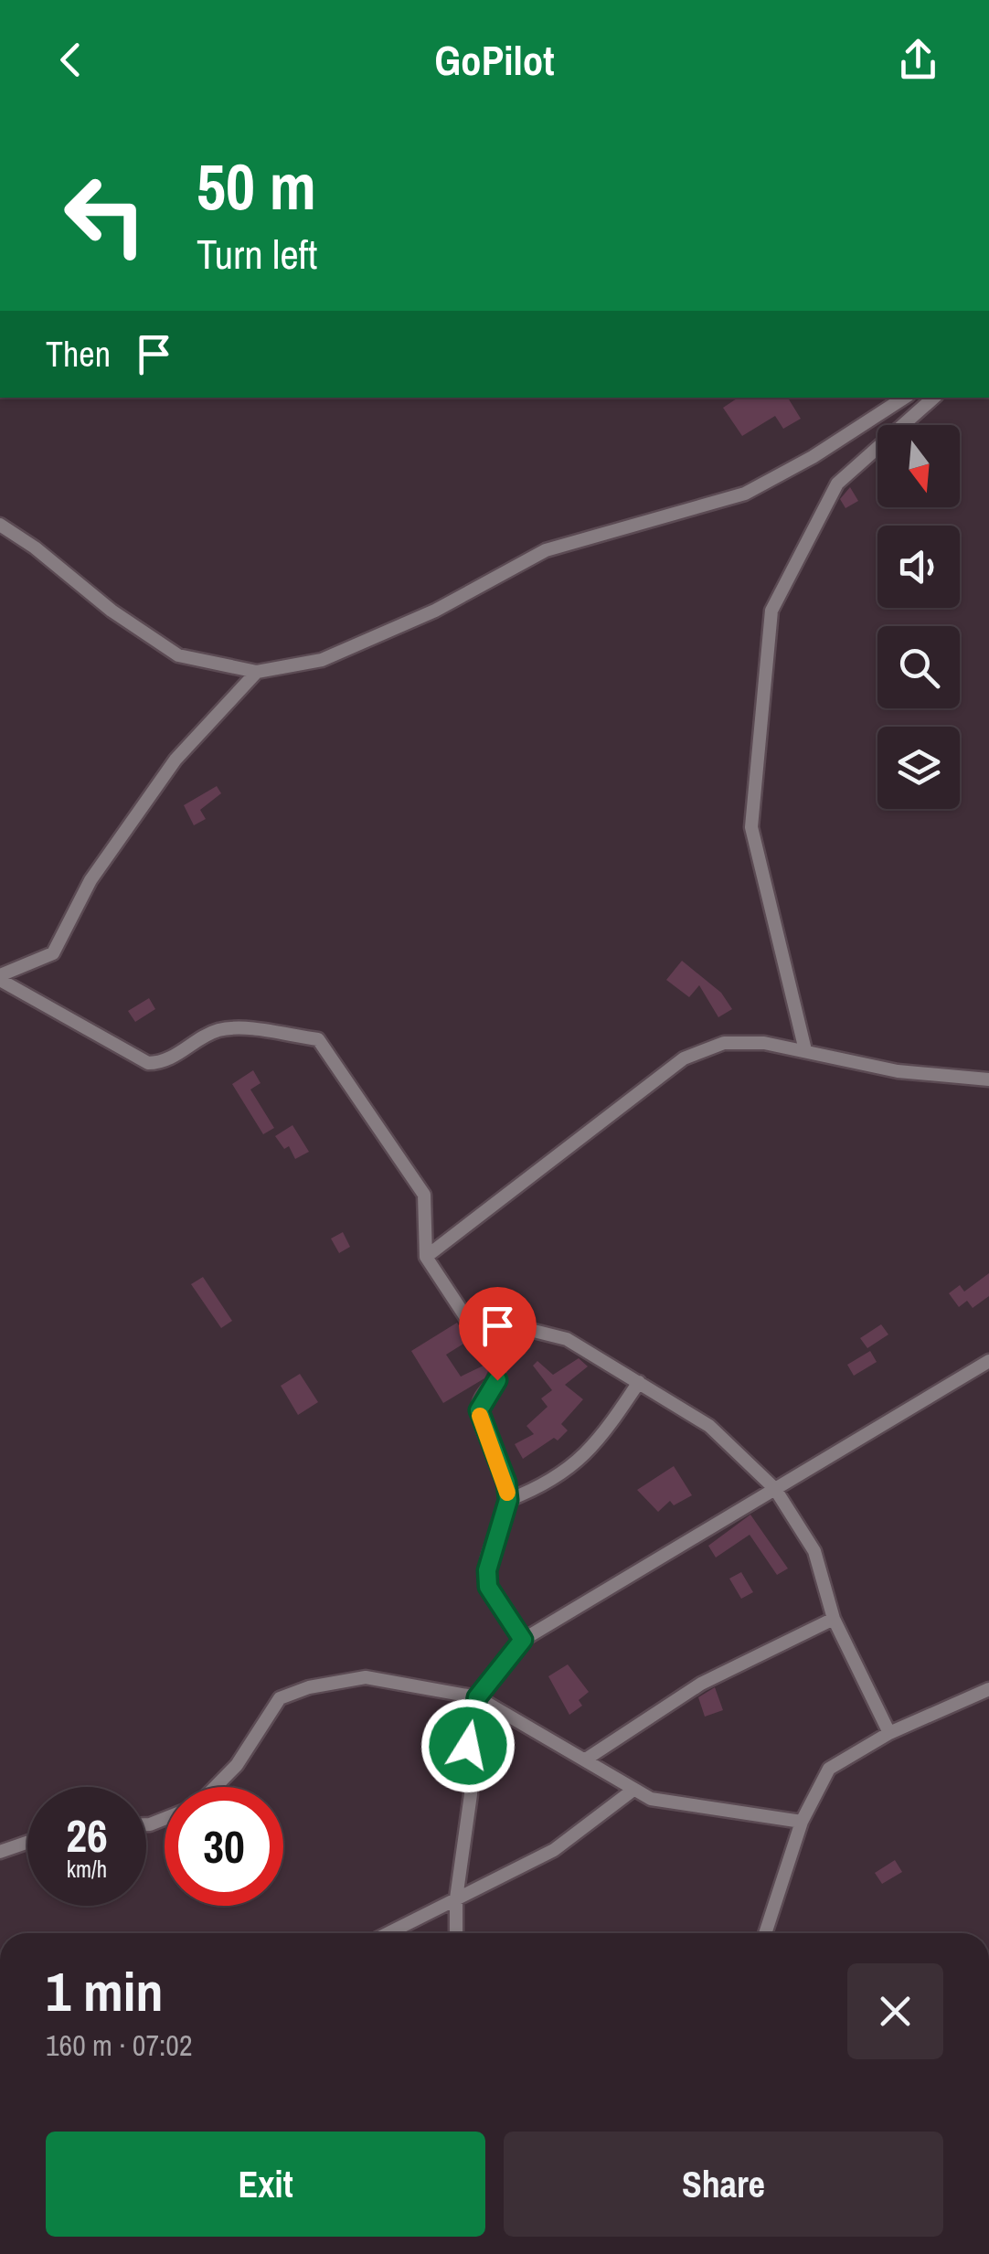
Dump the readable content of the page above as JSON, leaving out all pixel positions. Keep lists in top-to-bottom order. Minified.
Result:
{"north":"bottom","page":{"header":"GoPilot","turn":["50 m","Turn left"],"then":"Then","speed":"26 km/h","limit":"30","heading":["1 min","160 m · 07:02"],"buttons":["Exit","Share"]}}
